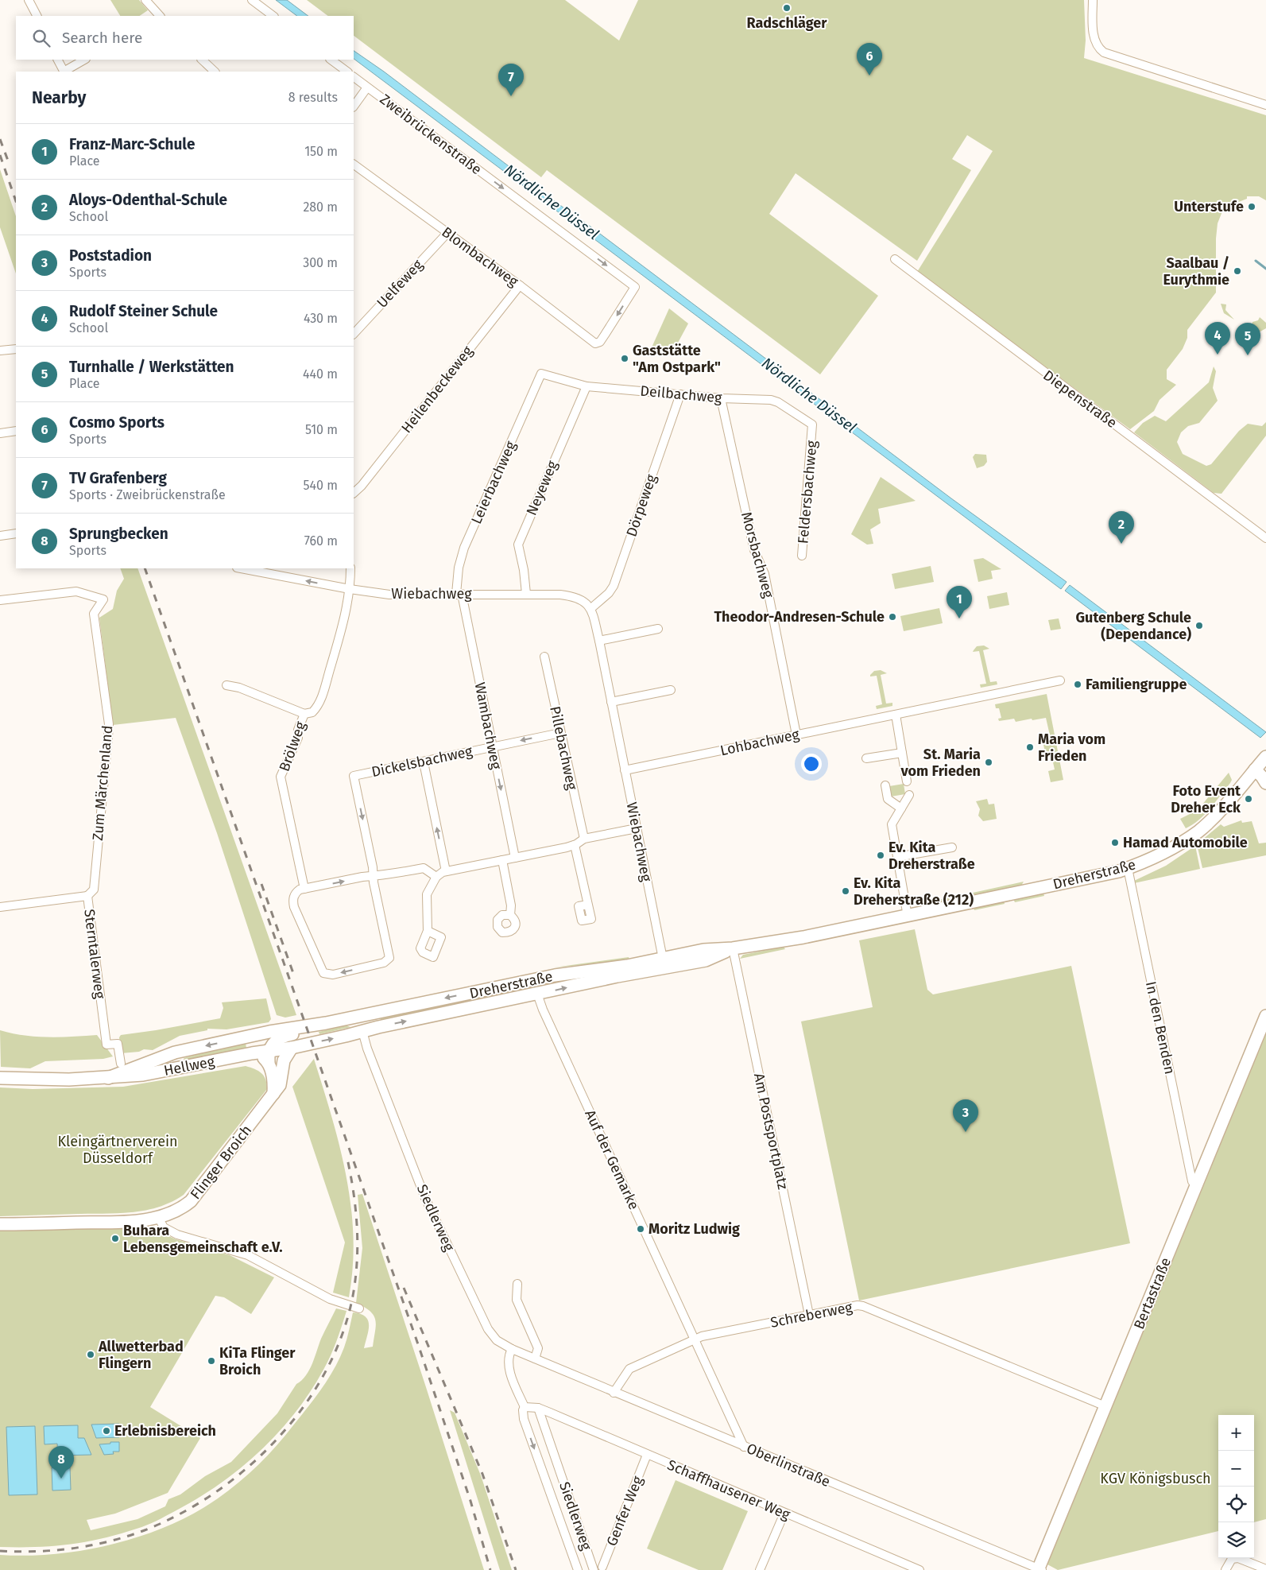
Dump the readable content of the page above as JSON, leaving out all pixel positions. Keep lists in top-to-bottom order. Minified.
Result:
{"streets":{"main road":["Dreherstraße","Hellweg","Auf der Gemarke","Flinger Broich","Siedlerweg","Bertastraße"],"street":["Zweibrückenstraße","Blombachweg","Uelfeweg","Heilenbeckeweg","Deilbachweg","Diepenstraße","Leierbachweg","Neyeweg","Feldersbachweg","Dörpeweg","Morsbachweg","Wiebachweg","Wambachweg","Lohbachweg","Brölweg","Pillebachweg","Dickelsbachweg","Zum Märchenland","Sterntalerweg","In den Benden","Am Postsportplatz","Schreberweg","Oberlinstraße","Schaffhausener Weg","Genfer Weg"]},"crossings":[["Zweibrückenstraße","Blombachweg"],["Blombachweg","Uelfeweg"],["Blombachweg","Heilenbeckeweg"],["Deilbachweg","Leierbachweg"],["Deilbachweg","Neyeweg"],["Deilbachweg","Feldersbachweg"],["Deilbachweg","Dörpeweg"],["Deilbachweg","Morsbachweg"],["Leierbachweg","Wiebachweg"],["Leierbachweg","Wambachweg"],["Neyeweg","Wiebachweg"],["Dörpeweg","Wiebachweg"],["Morsbachweg","Lohbachweg"],["Wiebachweg","Wambachweg"],["Wiebachweg","Lohbachweg"],["Wiebachweg","Brölweg"],["Wiebachweg","Dreherstraße"],["Wambachweg","Dickelsbachweg"],["Pillebachweg","Dickelsbachweg"],["Zum Märchenland","Sterntalerweg"],["Dreherstraße","In den Benden"],["Dreherstraße","Hellweg"],["Dreherstraße","Am Postsportplatz"],["Dreherstraße","Auf der Gemarke"],["Dreherstraße","Siedlerweg"],["In den Benden","Bertastraße"],["Hellweg","Siedlerweg"],["Am Postsportplatz","Schreberweg"],["Auf der Gemarke","Schreberweg"],["Auf der Gemarke","Oberlinstraße"],["Siedlerweg","Oberlinstraße"],["Siedlerweg","Schaffhausener Weg"],["Bertastraße","Schreberweg"],["Bertastraße","Oberlinstraße"],["Schreberweg","Oberlinstraße"],["Schaffhausener Weg","Genfer Weg"]],"one_way":["Zweibrückenstraße"],"water":["Nördliche Düssel"],"parks":["Kleingärtnerverein Düsseldorf","KGV Königsbusch"],"places":["Radschläger","Unterstufe","Saalbau / Eurythmie","Gaststätte \"Am Ostpark\"","Theodor-Andresen-Schule","Gutenberg Schule (Dependance)","Familiengruppe","Maria vom Frieden","St. Maria vom Frieden","Foto Event Dreher Eck","Hamad Automobile","Ev. Kita Dreherstraße","Ev. Kita Dreherstraße (212)","Moritz Ludwig","Buhara Lebensgemeinschaft e.V.","Allwetterbad Flingern","KiTa Flinger Broich","Erlebnisbereich"],"page":{"search":"Search here","pins":["6","7","4","5","2","1","3","8"],"heading":["Nearby","8 results"],"list":[{"mark":"1","name":"Franz-Marc-Schule","note":"Place","value":"150 m"},{"mark":"2","name":"Aloys-Odenthal-Schule","note":"School","value":"280 m"},{"mark":"3","name":"Poststadion","note":"Sports","value":"300 m"},{"mark":"4","name":"Rudolf Steiner Schule","note":"School","value":"430 m"},{"mark":"5","name":"Turnhalle / Werkstätten","note":"Place","value":"440 m"},{"mark":"6","name":"Cosmo Sports","note":"Sports","value":"510 m"},{"mark":"7","name":"TV Grafenberg","note":"Sports · Zweibrückenstraße","value":"540 m"},{"mark":"8","name":"Sprungbecken","note":"Sports","value":"760 m"}],"map_buttons":["+","−"]}}
